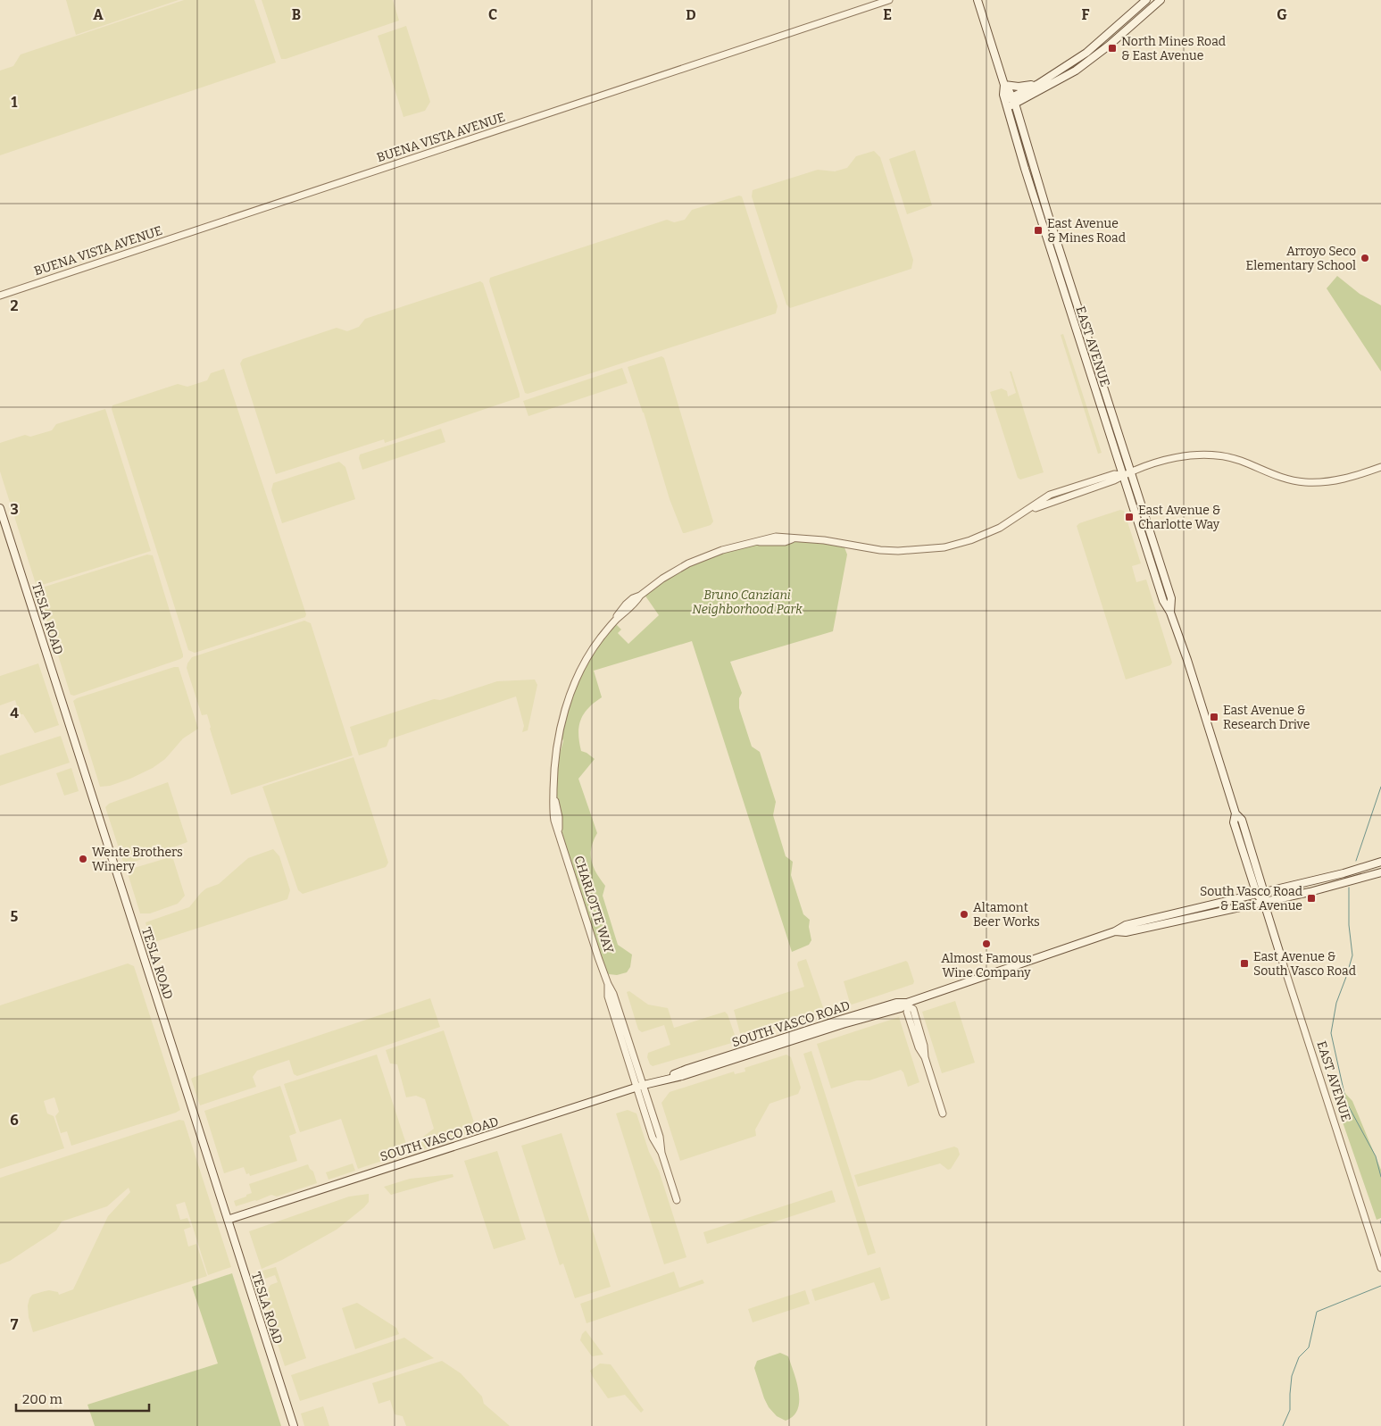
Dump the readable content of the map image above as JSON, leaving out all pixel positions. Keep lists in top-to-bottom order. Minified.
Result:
{"streets":{"main road":["EAST AVENUE","TESLA ROAD","SOUTH VASCO ROAD"],"street":["BUENA VISTA AVENUE","CHARLOTTE WAY"]},"crossings":[["EAST AVENUE","CHARLOTTE WAY"],["EAST AVENUE","SOUTH VASCO ROAD"],["TESLA ROAD","SOUTH VASCO ROAD"],["CHARLOTTE WAY","SOUTH VASCO ROAD"]],"parks":["Bruno Canziani Neighborhood Park"],"places":{"transit":["North Mines Road & East Avenue","East Avenue & Mines Road","East Avenue & Charlotte Way","East Avenue & Research Drive","South Vasco Road & East Avenue","East Avenue & South Vasco Road"],"other":["Arroyo Seco Elementary School","Wente Brothers Winery","Altamont Beer Works","Almost Famous Wine Company"]},"scale_bar":"200 m","grid":{"columns":["A","B","C","D","E","F","G"],"rows":["1","2","3","4","5","6","7"]}}
